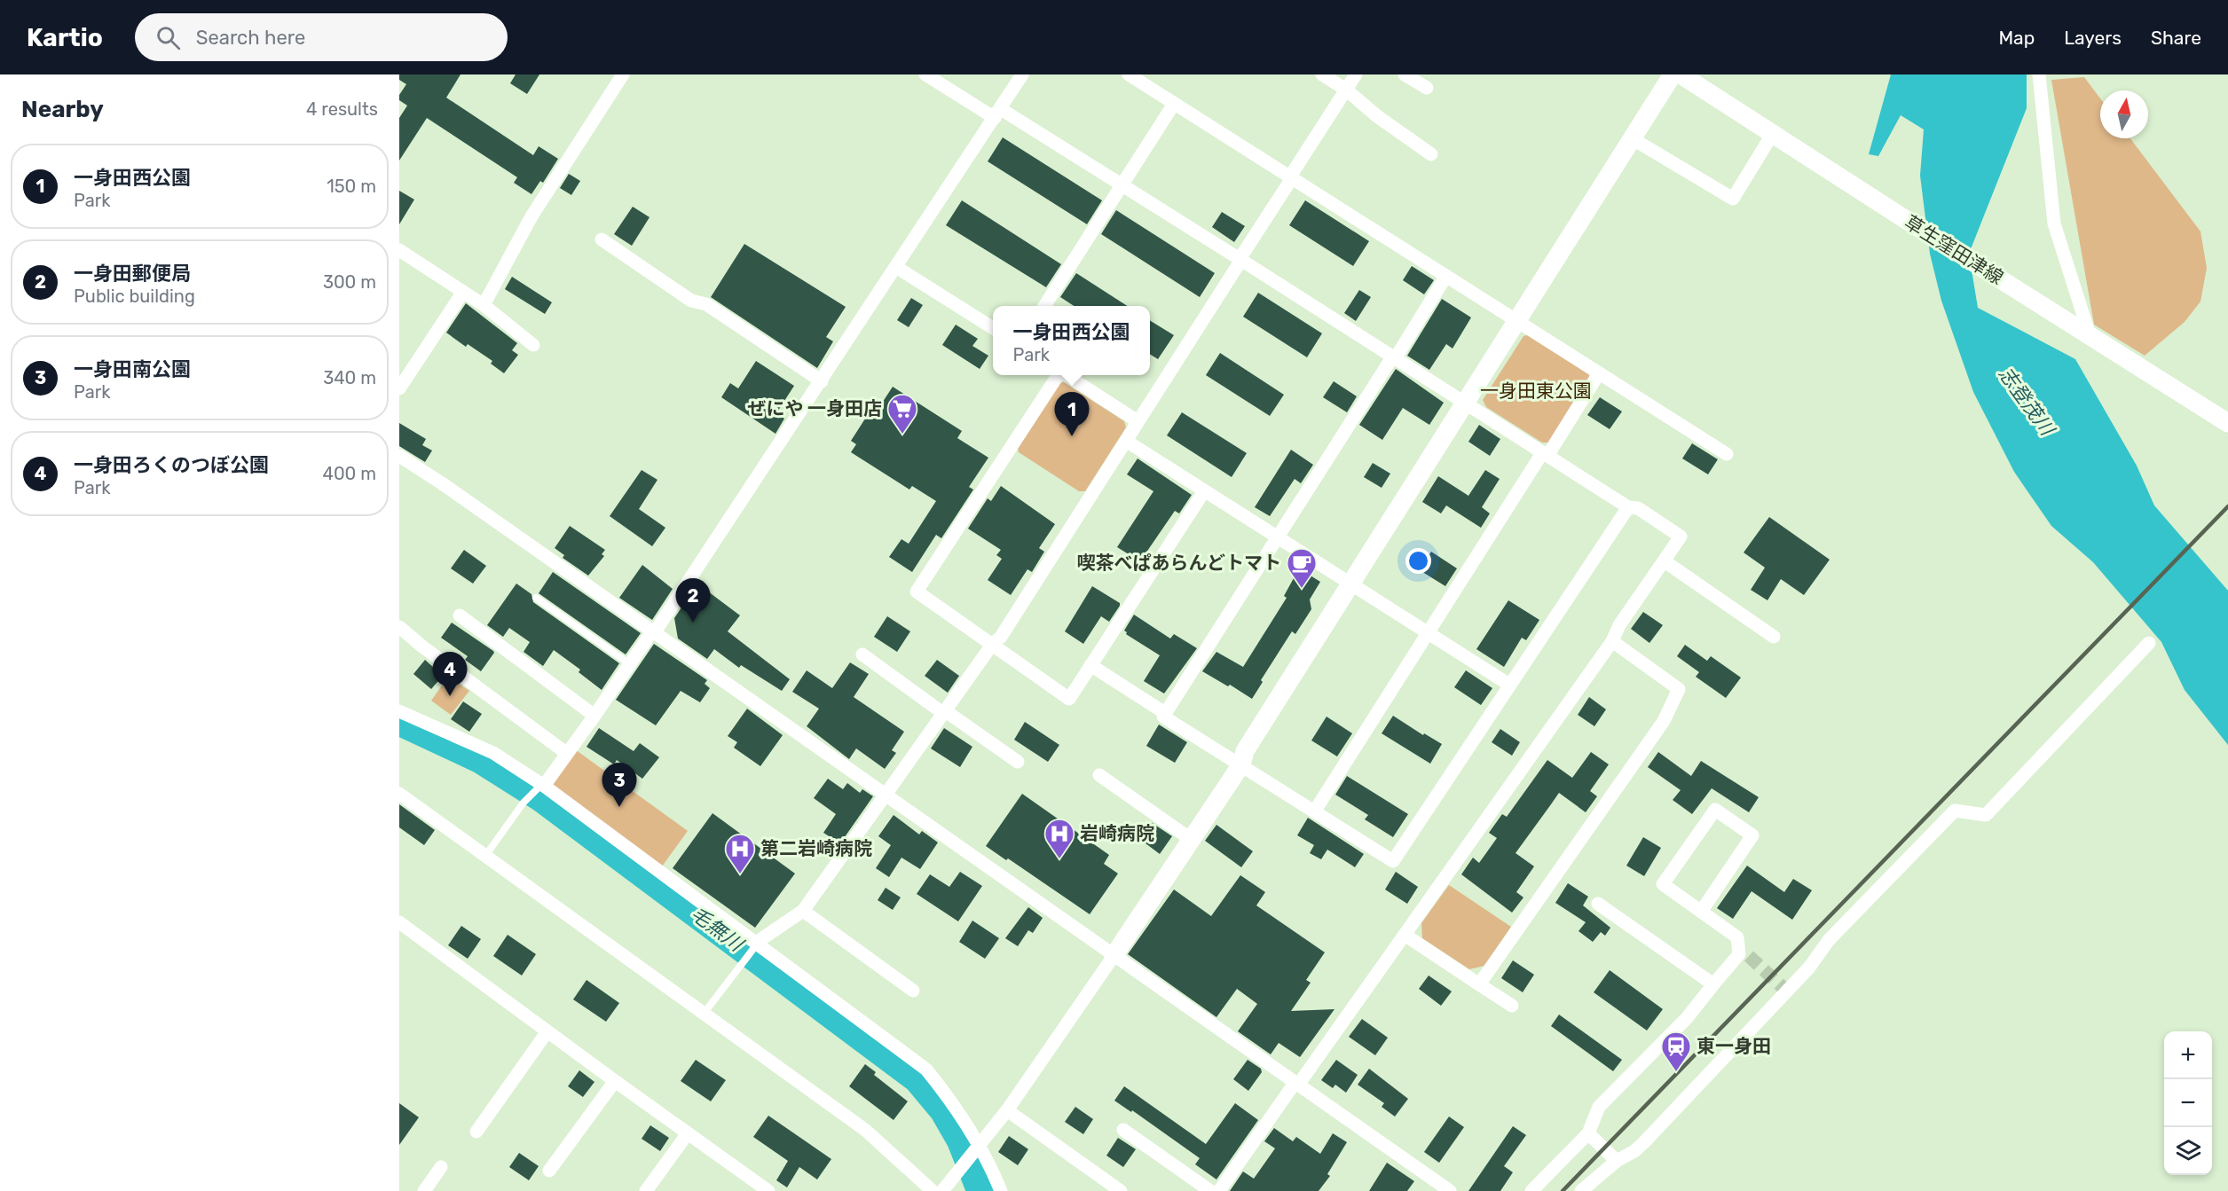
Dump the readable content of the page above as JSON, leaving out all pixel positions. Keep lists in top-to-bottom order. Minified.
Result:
{"streets":{"street":["草生窪田津線"]},"water":["志登茂川","毛無川"],"parks":["一身田東公園"],"places":{"supermarket":["ぜにや 一身田店"],"cafe":["喫茶べぱあらんどトマト"],"hospital":["岩崎病院","第二岩崎病院"],"station":["東一身田"]},"north":"top","page":{"header":"Kartio","search":"Search here","nav":["Map","Layers","Share"],"heading":["Nearby","4 results"],"list":[{"mark":"1","name":"一身田西公園","note":"Park","value":"150 m"},{"mark":"2","name":"一身田郵便局","note":"Public building","value":"300 m"},{"mark":"3","name":"一身田南公園","note":"Park","value":"340 m"},{"mark":"4","name":"一身田ろくのつぼ公園","note":"Park","value":"400 m"}],"popup":["一身田西公園","Park"],"pins":["1","2","4","3"],"map_buttons":["+","−"]}}
